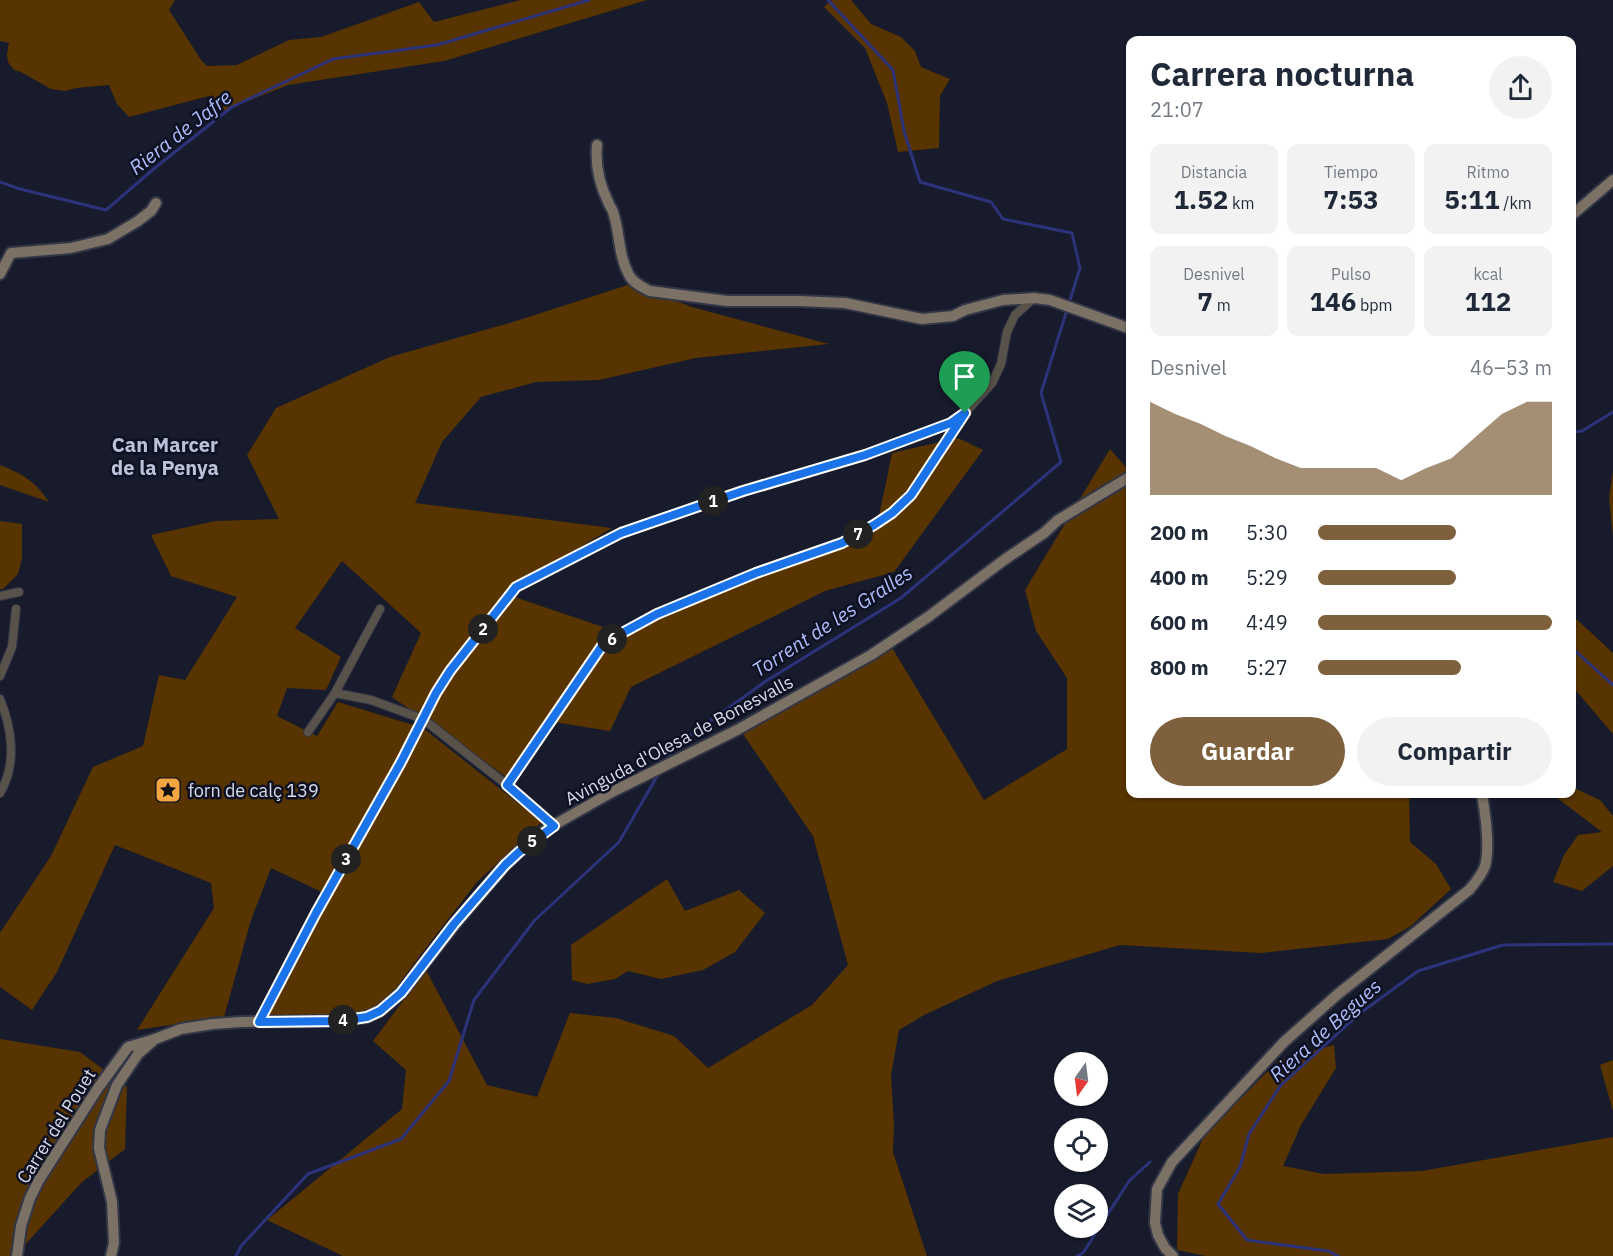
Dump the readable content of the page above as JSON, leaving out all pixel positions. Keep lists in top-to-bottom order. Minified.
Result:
{"streets":{"street":["Avinguda d'Olesa de Bonesvalls","Carrer del Pouet"]},"crossings":[["Avinguda d'Olesa de Bonesvalls","Carrer del Pouet"]],"districts":["Can Marcer de la Penya"],"water":["Riera de Jafre","Torrent de les Gralles","Riera de Begues"],"places":{"place":["forn de calç 139"]},"north":"bottom","page":{"heading":["Carrera nocturna","21:07"],"stats":[["Distancia","1.52 km"],["Tiempo","7:53"],["Ritmo","5:11 /km"],["Desnivel","7 m"],["Pulso","146 bpm"],["kcal","112"]],"chart":["Desnivel","46–53 m"],"pins":["1","7","2","6","5","3","4"],"list":[{"name":"200 m","note":"5:30"},{"name":"400 m","note":"5:29"},{"name":"600 m","note":"4:49"},{"name":"800 m","note":"5:27"}],"buttons":["Guardar","Compartir"]}}
